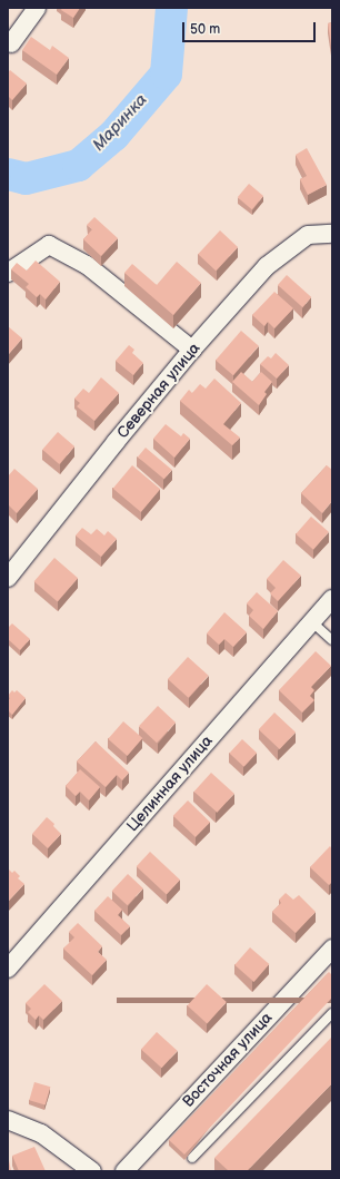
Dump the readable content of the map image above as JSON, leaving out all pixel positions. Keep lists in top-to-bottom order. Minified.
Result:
{"streets":{"street":["Северная улица","Целинная улица","Восточная улица"]},"water":["Маринка"],"scale_bar":"50 m"}
